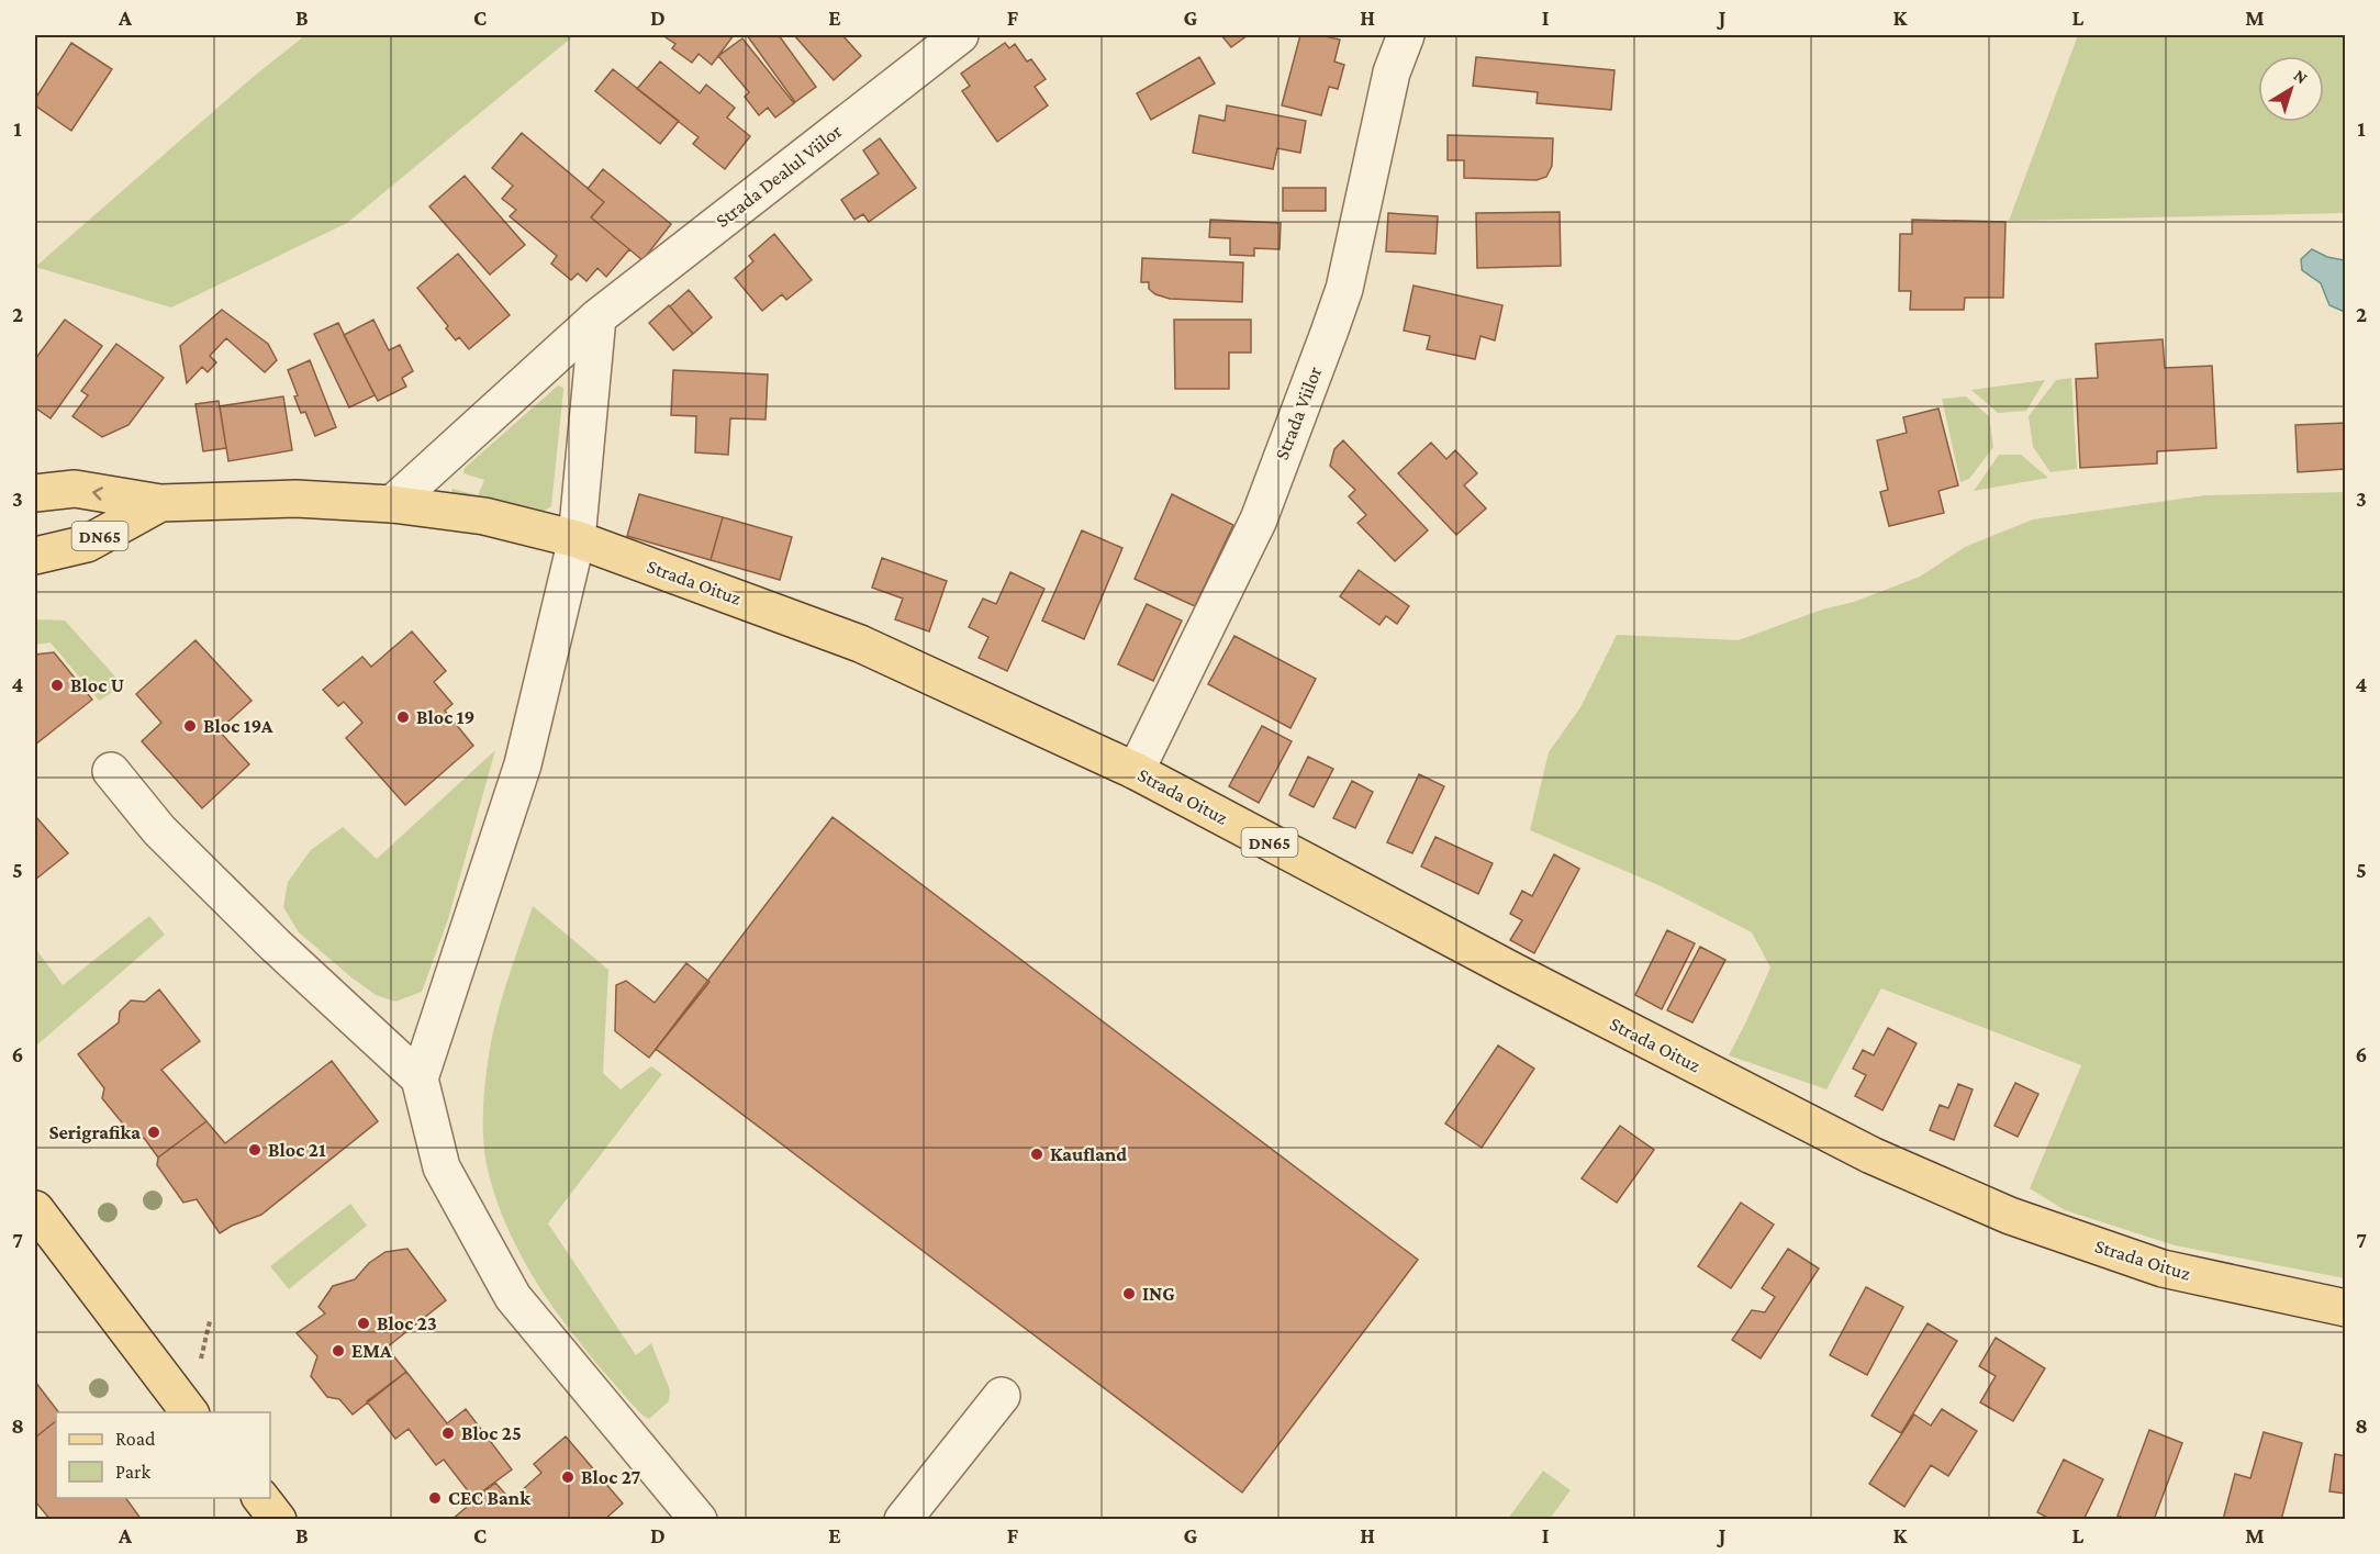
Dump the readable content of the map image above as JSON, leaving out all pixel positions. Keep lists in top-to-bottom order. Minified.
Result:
{"streets":{"main road":["DN65","Strada Oituz"],"street":["Strada Dealul Viilor","Strada Viilor"]},"crossings":[["Strada Dealul Viilor","Strada Oituz"],["Strada Viilor","Strada Oituz"]],"places":["Bloc U","Bloc 19","Bloc 19A","Serigrafika","Bloc 21","Kaufland","ING","Bloc 23","EMA","Bloc 25","Bloc 27","CEC Bank"],"legend":["Road","Park"],"north":"top right","grid":{"columns":["A","B","C","D","E","F","G","H","I","J","K","L","M"],"rows":["1","2","3","4","5","6","7","8"]}}
